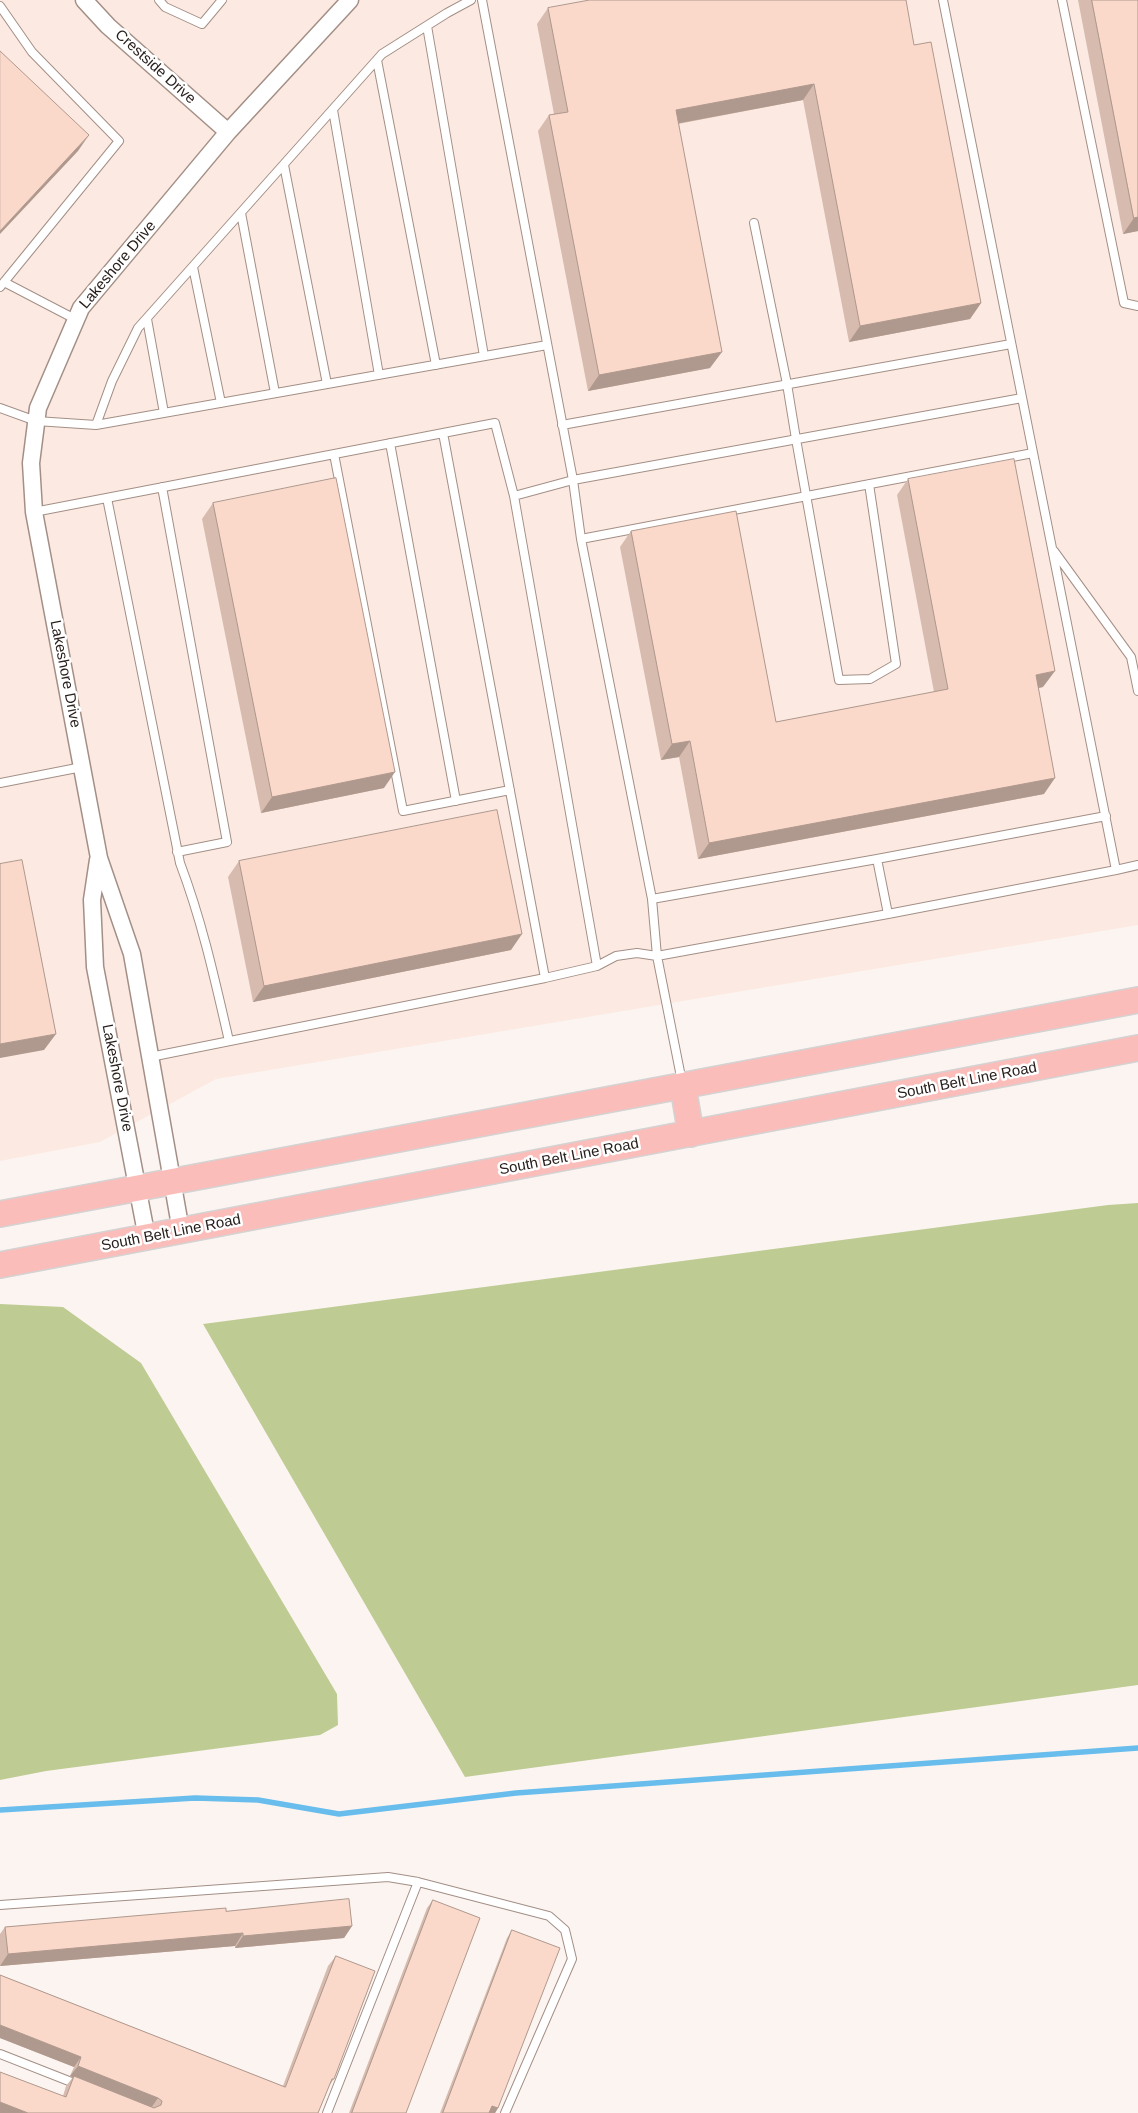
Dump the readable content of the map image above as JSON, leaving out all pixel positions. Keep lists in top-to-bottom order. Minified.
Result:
{"streets":{"main road":["South Belt Line Road"],"street":["Crestside Drive","Lakeshore Drive"]},"crossings":[["Crestside Drive","Lakeshore Drive"],["Lakeshore Drive","South Belt Line Road"]]}
